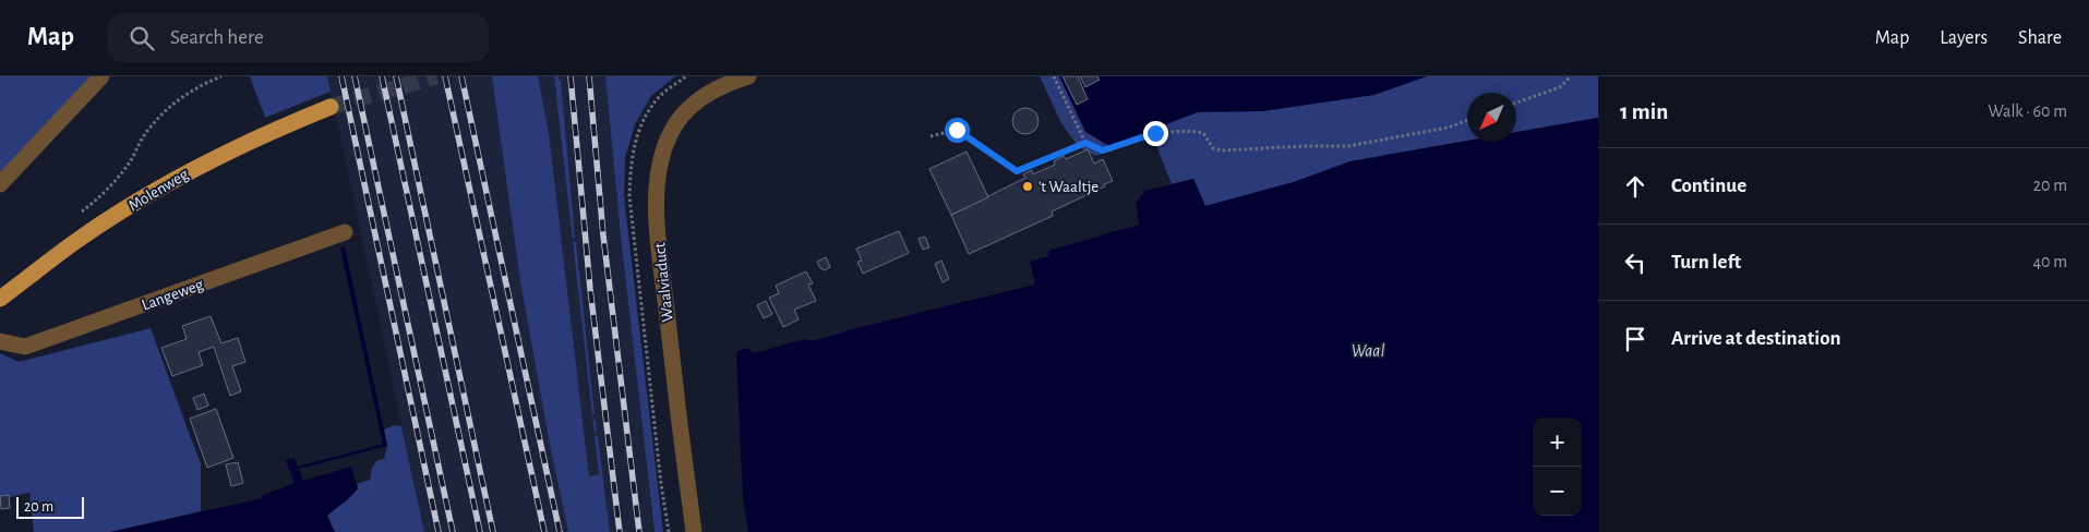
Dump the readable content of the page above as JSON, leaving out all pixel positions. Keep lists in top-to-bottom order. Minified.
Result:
{"streets":{"main road":["Molenweg"],"street":["Waalviaduct","Langeweg"]},"water":["Waal"],"places":["'t Waaltje"],"scale_bar":"20 m","north":"bottom left","page":{"header":"Map","search":"Search here","nav":["Map","Layers","Share"],"heading":["1 min","Walk · 60 m"],"list":[["Continue","20 m"],["Turn left","40 m"],"Arrive at destination"],"map_buttons":["+","−"],"scale":"20 m"}}
